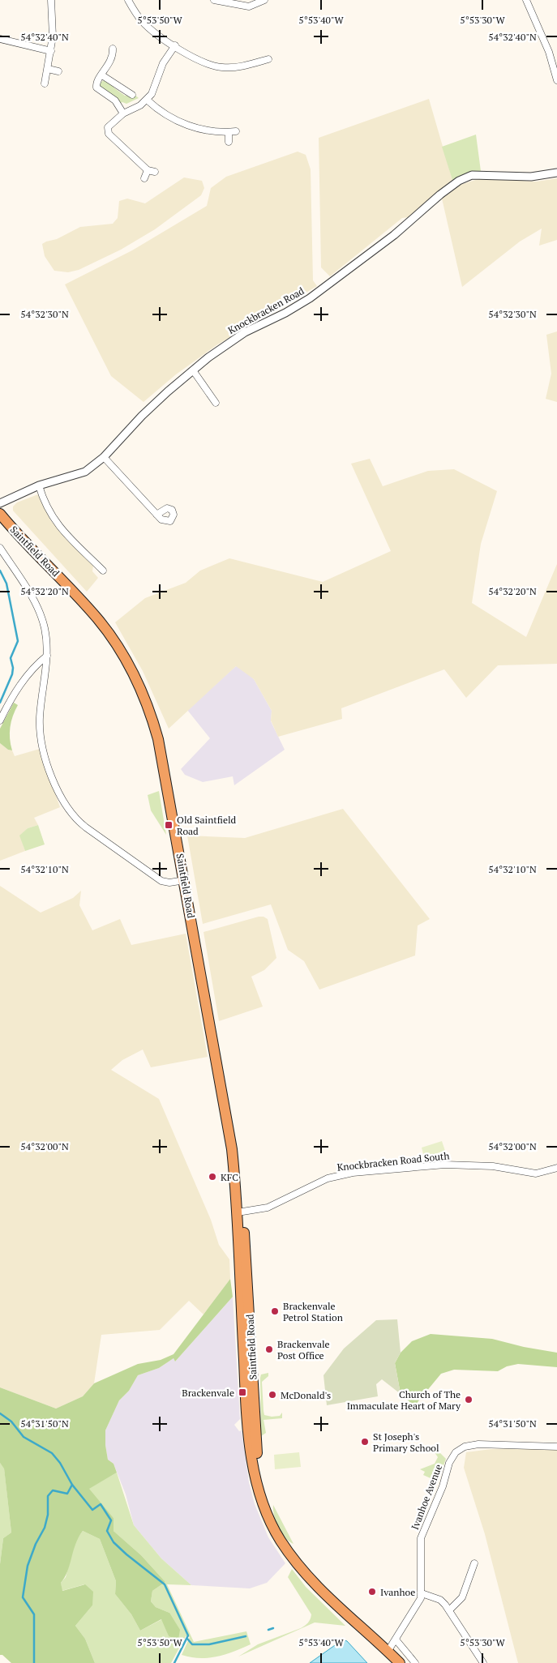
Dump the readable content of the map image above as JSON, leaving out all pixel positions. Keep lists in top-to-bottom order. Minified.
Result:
{"streets":{"highway":["Saintfield Road"],"street":["Knockbracken Road","Knockbracken Road South","Ivanhoe Avenue"]},"crossings":[["Saintfield Road","Knockbracken Road South"],["Saintfield Road","Ivanhoe Avenue"]],"places":{"transit":["Old Saintfield Road","Brackenvale"],"other":["KFC","Brackenvale Petrol Station","Brackenvale Post Office","McDonald's","Church of The Immaculate Heart of Mary","St Joseph's Primary School","Ivanhoe"]},"coordinates":["5°53'50\"W","5°53'40\"W","5°53'30\"W","54°32'40\"N","54°32'30\"N","54°32'20\"N","54°32'10\"N","54°32'00\"N","54°31'50\"N"]}
